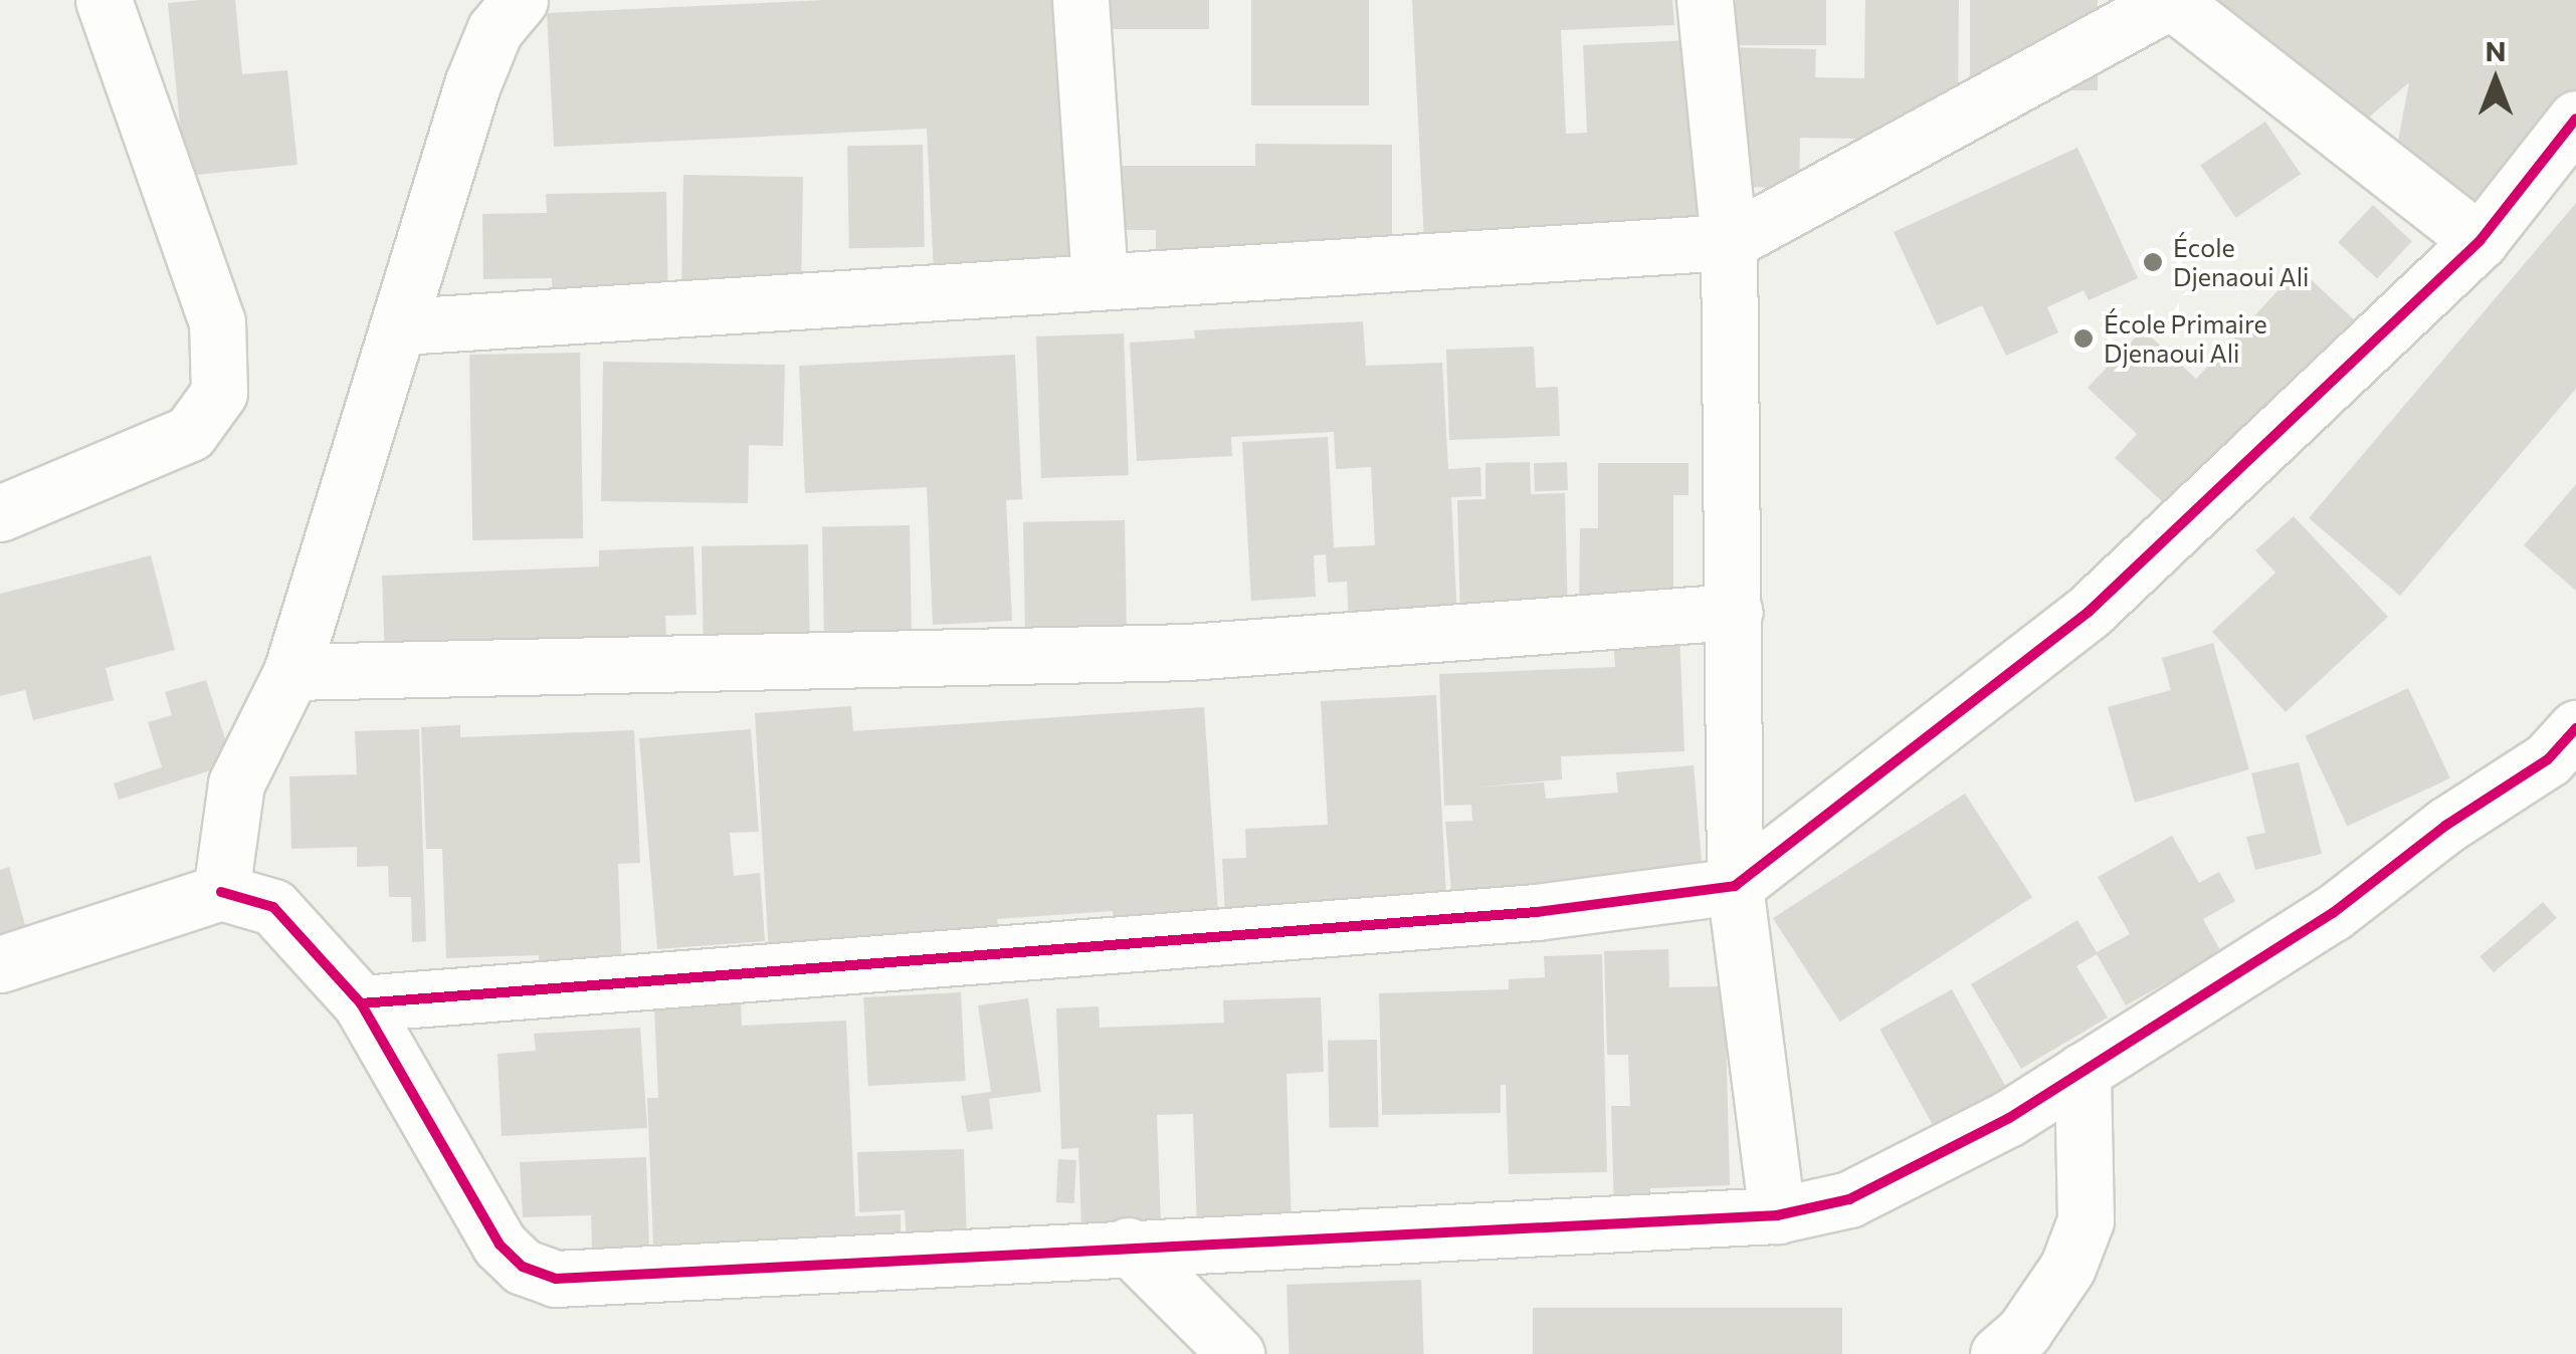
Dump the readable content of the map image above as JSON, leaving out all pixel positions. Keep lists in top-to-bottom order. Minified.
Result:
{"places":["École Djenaoui Ali","École Primaire Djenaoui Ali"],"north":"top"}
